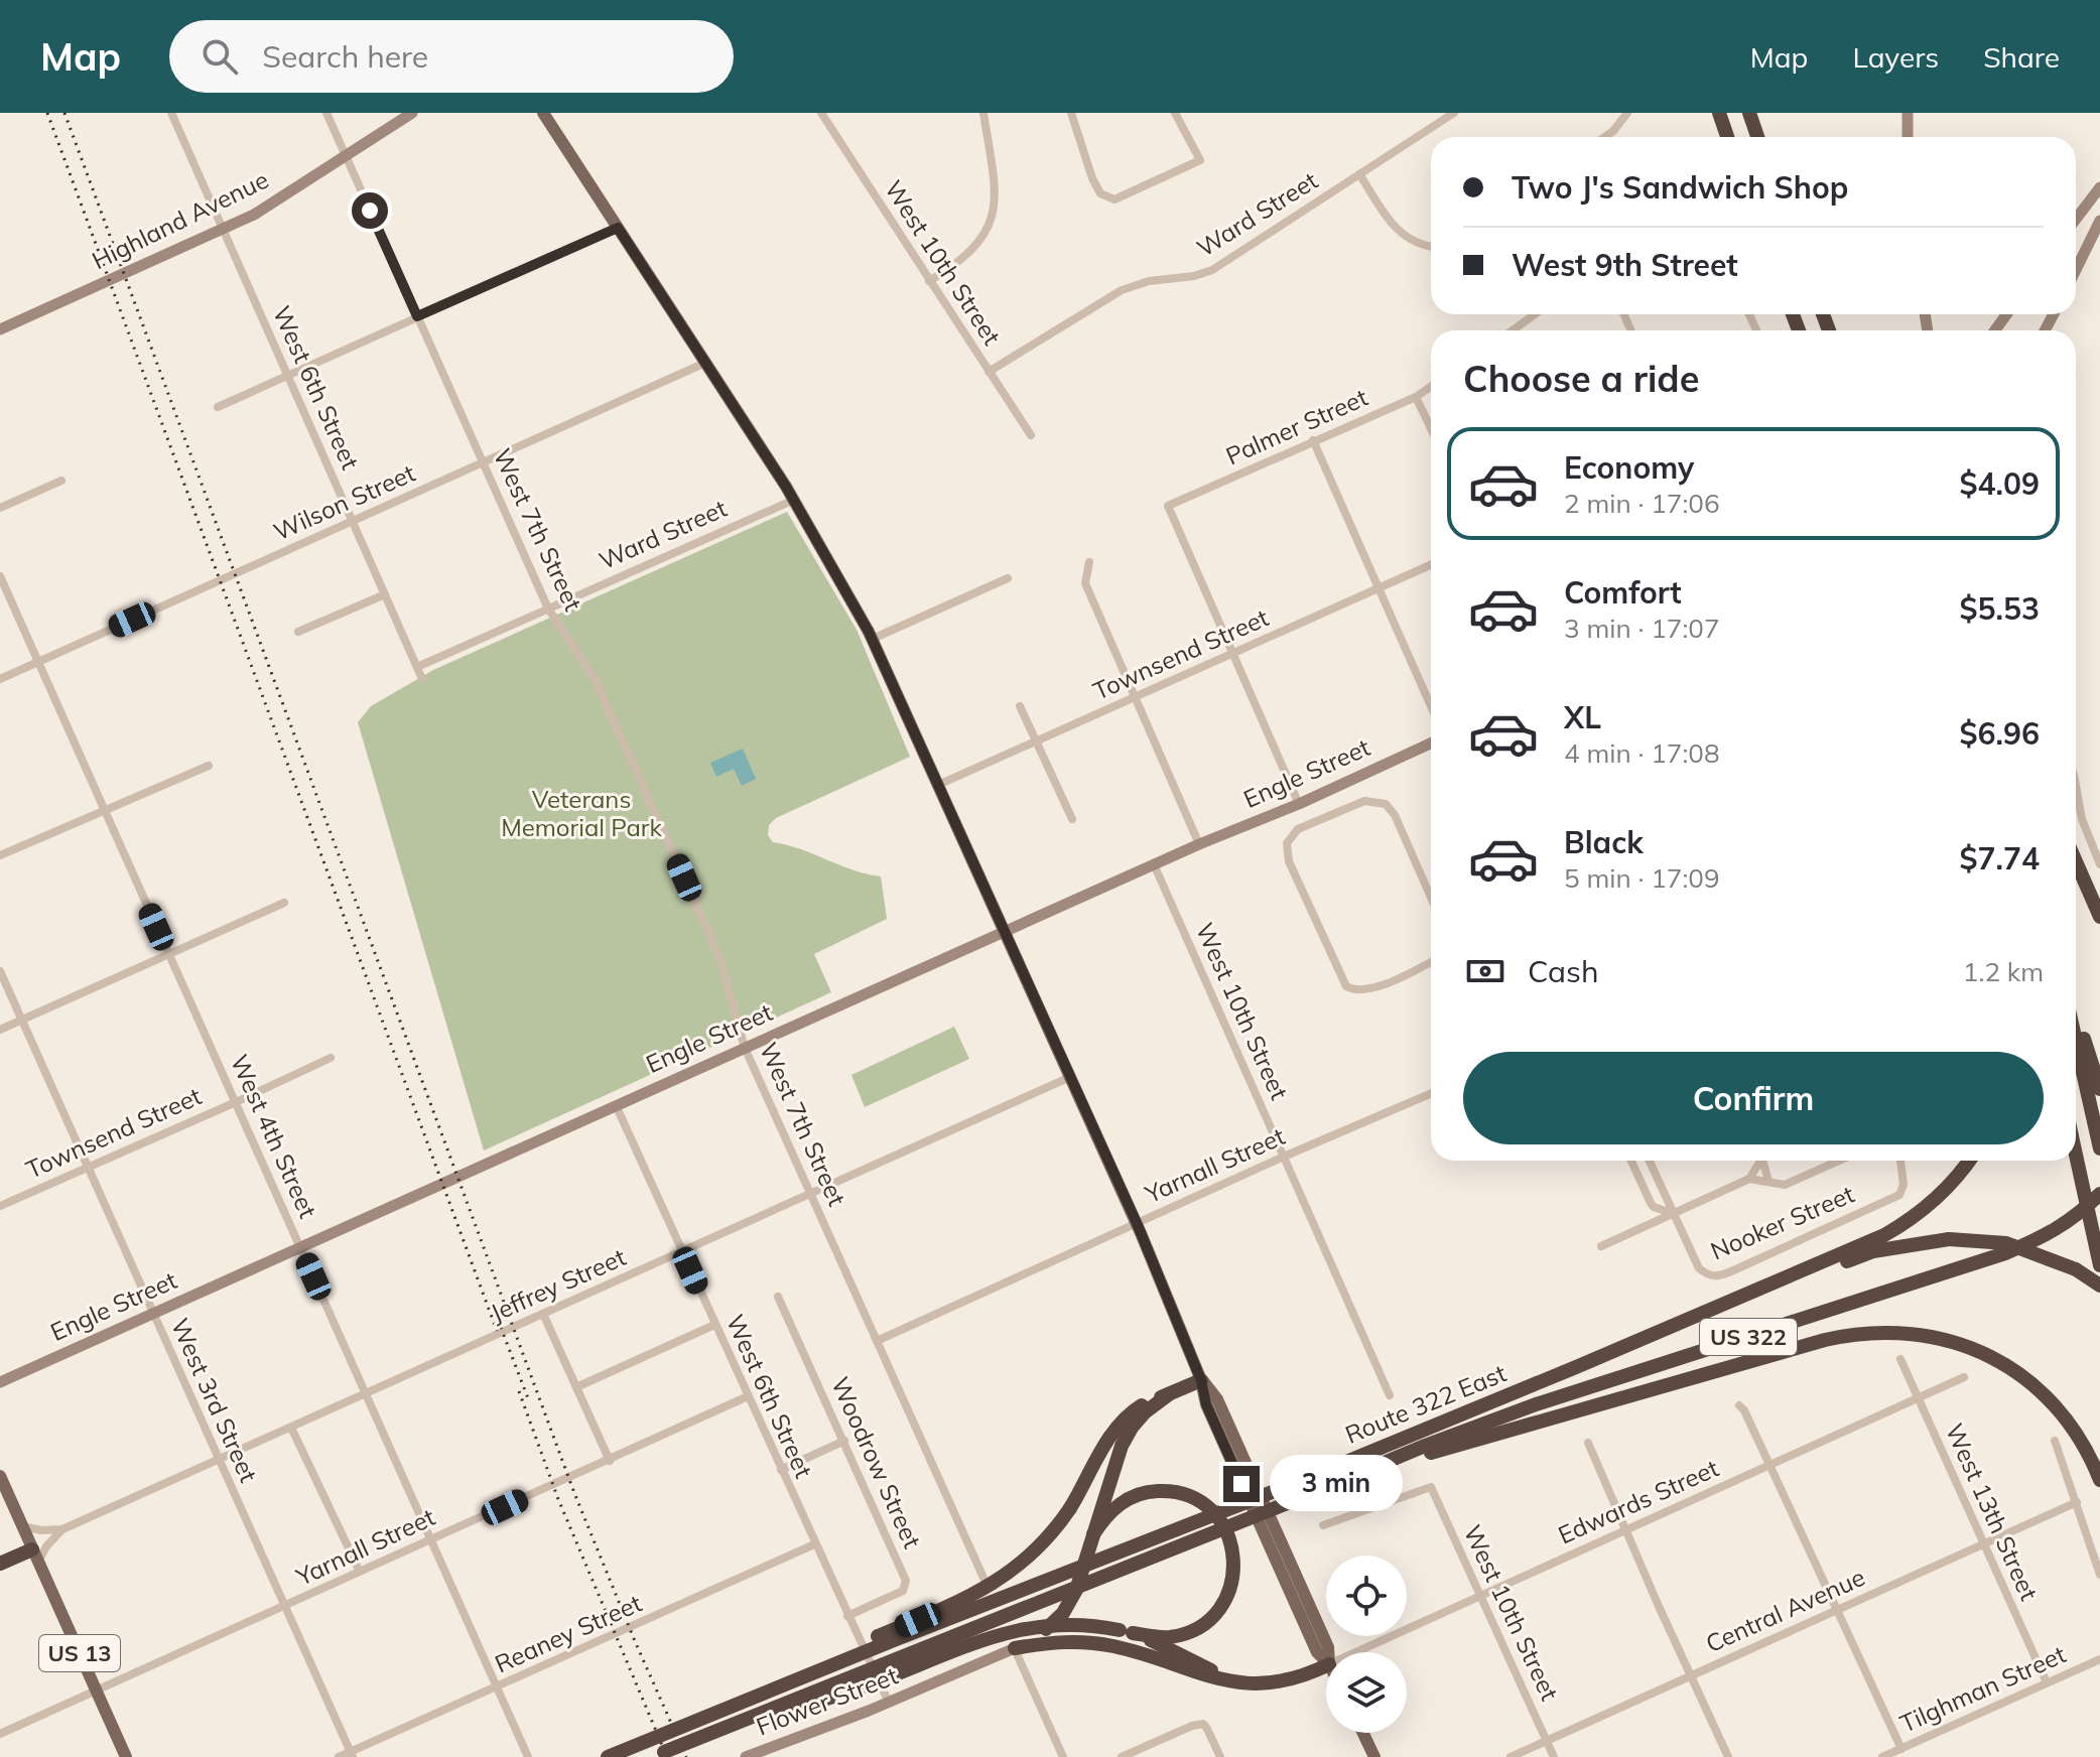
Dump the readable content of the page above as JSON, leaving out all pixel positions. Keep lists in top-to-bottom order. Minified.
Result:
{"streets":{"highway":["US 322","Route 322 East"],"main road":["US 13"],"street":["Ward Street","Highland Avenue","West 10th Street","West 6th Street","Palmer Street","Wilson Street","West 7th Street","Townsend Street","Engle Street","West 4th Street","Yarnall Street","Nooker Street","Jeffrey Street","West 3rd Street","Woodrow Street","Edwards Street","West 13th Street","Central Avenue","Reaney Street","Tilghman Street","Flower Street"]},"crossings":[["Ward Street","West 10th Street"],["Ward Street","West 6th Street"],["Ward Street","West 7th Street"],["Highland Avenue","West 6th Street"],["Highland Avenue","West 7th Street"],["West 10th Street","Engle Street"],["West 10th Street","Yarnall Street"],["West 10th Street","Edwards Street"],["West 10th Street","Central Avenue"],["West 6th Street","Wilson Street"],["West 6th Street","Engle Street"],["West 6th Street","Yarnall Street"],["West 6th Street","Jeffrey Street"],["West 6th Street","Woodrow Street"],["West 6th Street","Reaney Street"],["West 6th Street","Flower Street"],["Palmer Street","Townsend Street"],["Wilson Street","West 7th Street"],["Wilson Street","West 4th Street"],["West 7th Street","Engle Street"],["West 7th Street","Yarnall Street"],["West 7th Street","Jeffrey Street"],["West 7th Street","Flower Street"],["Townsend Street","West 4th Street"],["Townsend Street","West 3rd Street"],["Engle Street","West 4th Street"],["Engle Street","West 3rd Street"],["West 4th Street","Yarnall Street"],["West 4th Street","Jeffrey Street"],["West 4th Street","Reaney Street"],["Yarnall Street","West 3rd Street"],["Yarnall Street","US 13"],["Jeffrey Street","West 3rd Street"],["US 322","Route 322 East"],["West 3rd Street","Reaney Street"],["Edwards Street","West 13th Street"],["West 13th Street","Central Avenue"],["West 13th Street","Tilghman Street"]],"parks":["Veterans Memorial Park"],"page":{"header":"Map","search":"Search here","nav":["Map","Layers","Share"],"banner":["Two J's Sandwich Shop","West 9th Street"],"heading":"Choose a ride","list":[{"name":"Economy","note":"2 min · 17:06","value":"$4.09"},{"name":"Comfort","note":"3 min · 17:07","value":"$5.53"},{"name":"XL","note":"4 min · 17:08","value":"$6.96"},{"name":"Black","note":"5 min · 17:09","value":"$7.74"}],"pay":["Cash","1.2 km"],"buttons":"Confirm","bubble":"3 min"}}
